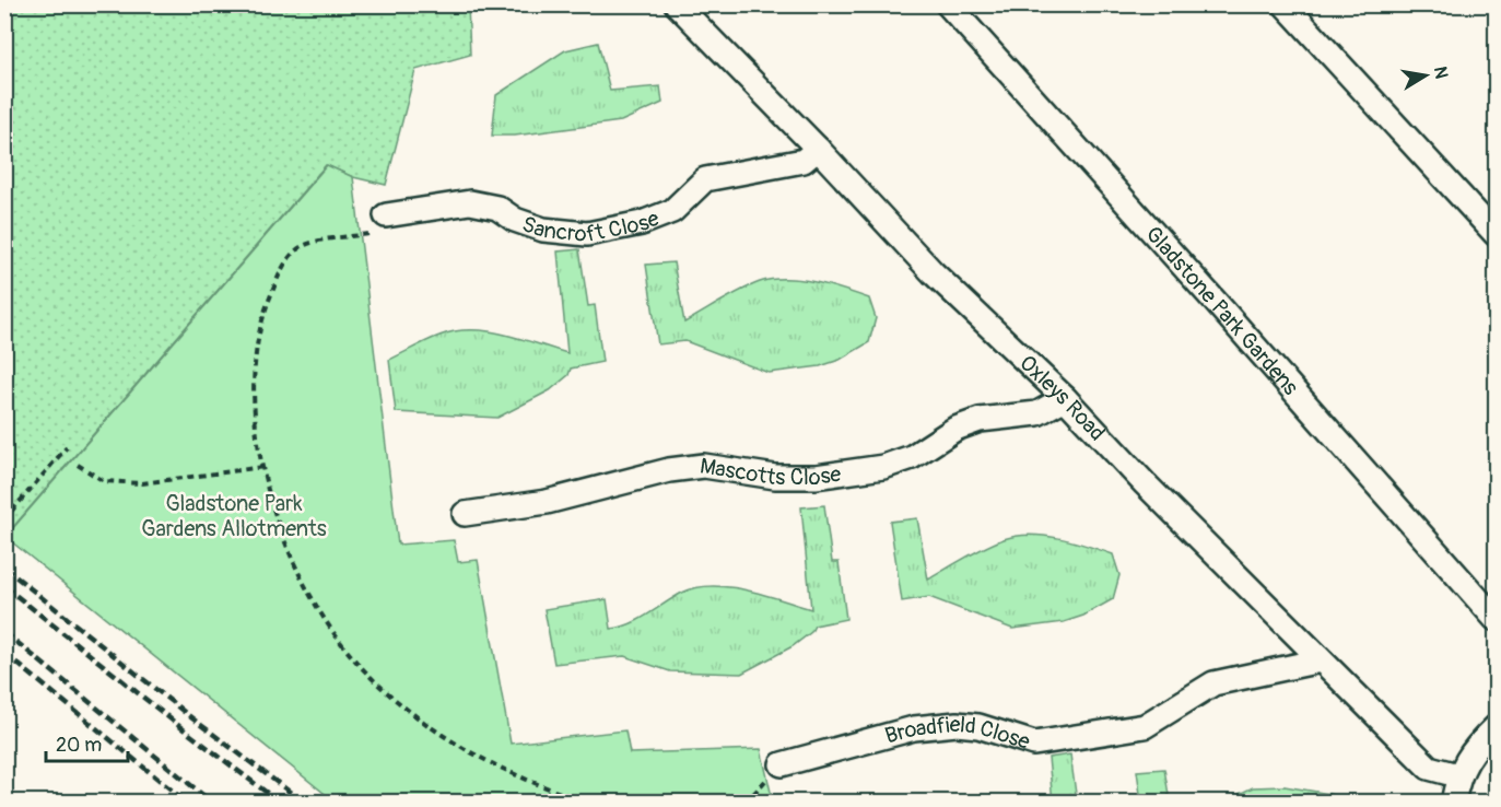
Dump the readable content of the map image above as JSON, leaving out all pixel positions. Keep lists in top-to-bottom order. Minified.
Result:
{"streets":{"street":["Sancroft Close","Gladstone Park Gardens","Oxleys Road","Mascotts Close","Broadfield Close"]},"crossings":[["Sancroft Close","Oxleys Road"],["Oxleys Road","Mascotts Close"],["Oxleys Road","Broadfield Close"]],"parks":["Gladstone Park Gardens Allotments"],"scale_bar":"20 m","north":"right"}
